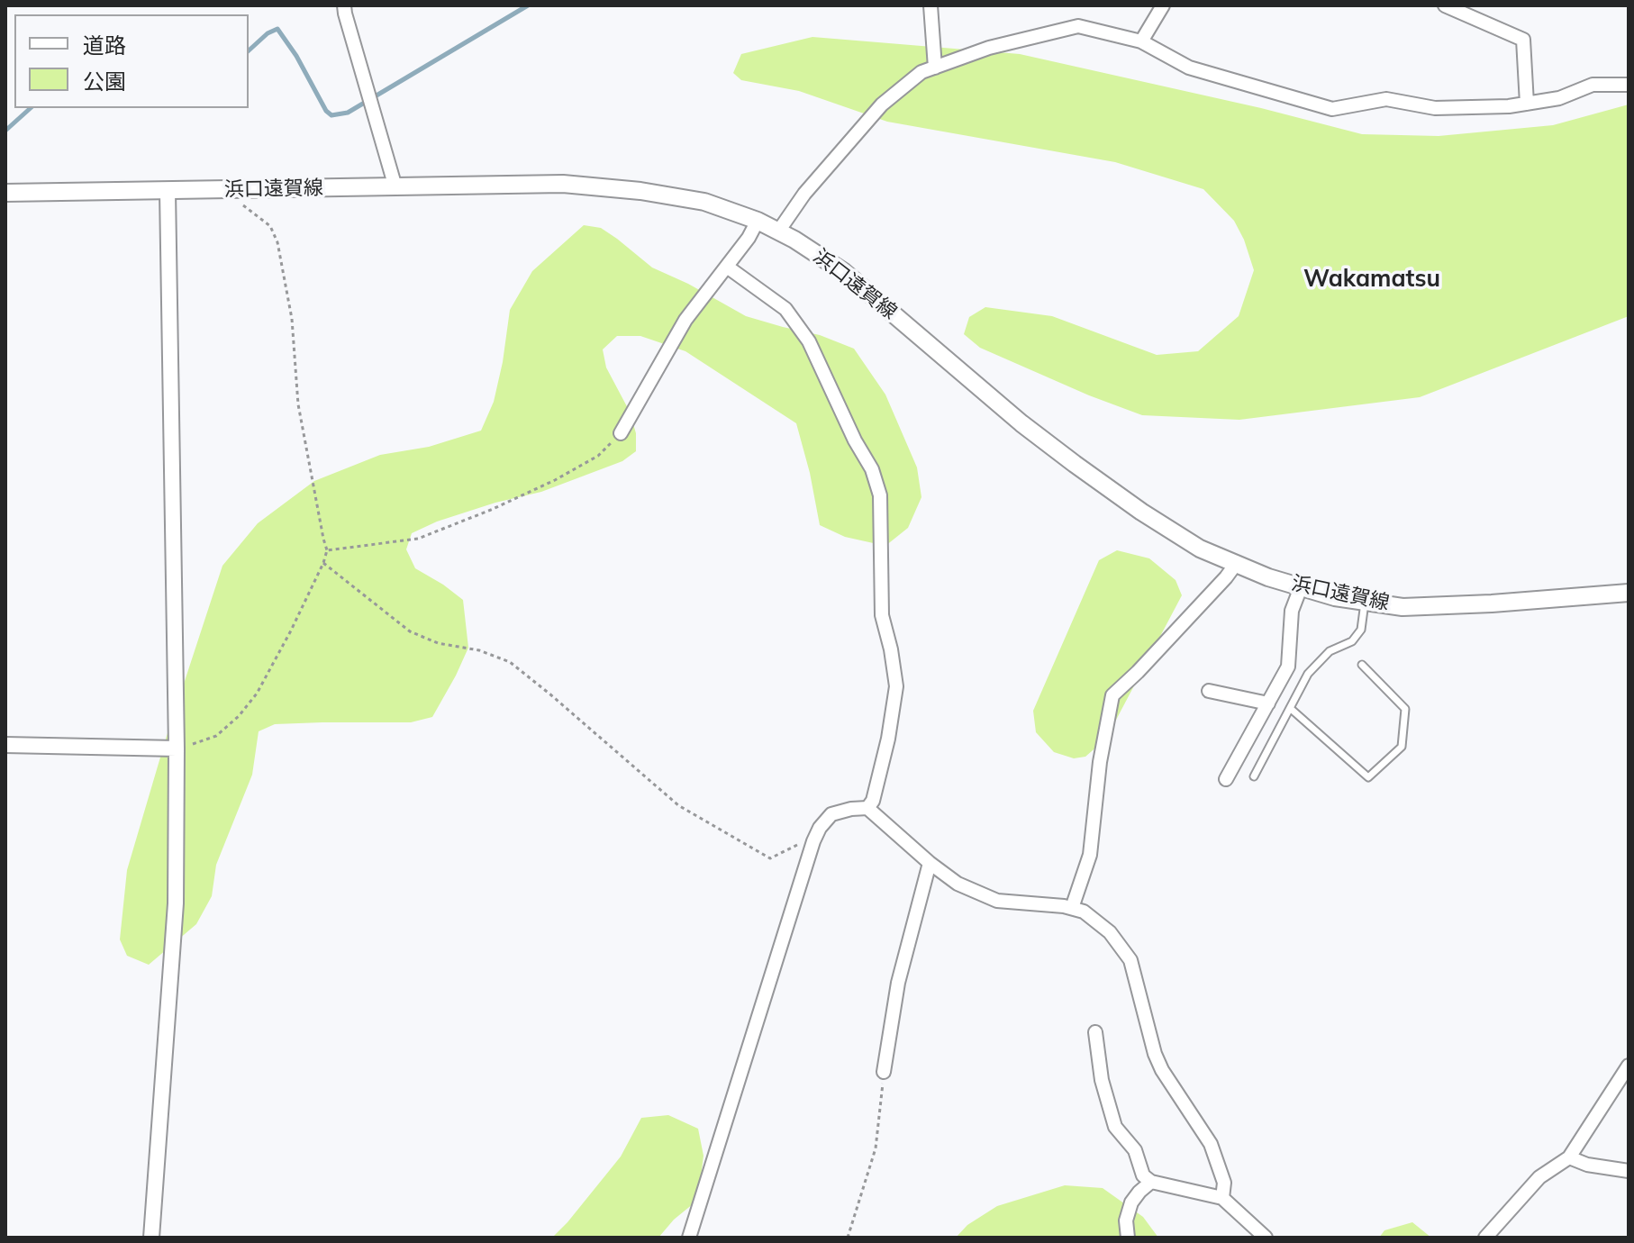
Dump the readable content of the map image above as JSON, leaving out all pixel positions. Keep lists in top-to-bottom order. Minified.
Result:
{"streets":{"main road":["浜口遠賀線"]},"districts":["Wakamatsu"],"legend":["道路","公園"]}
